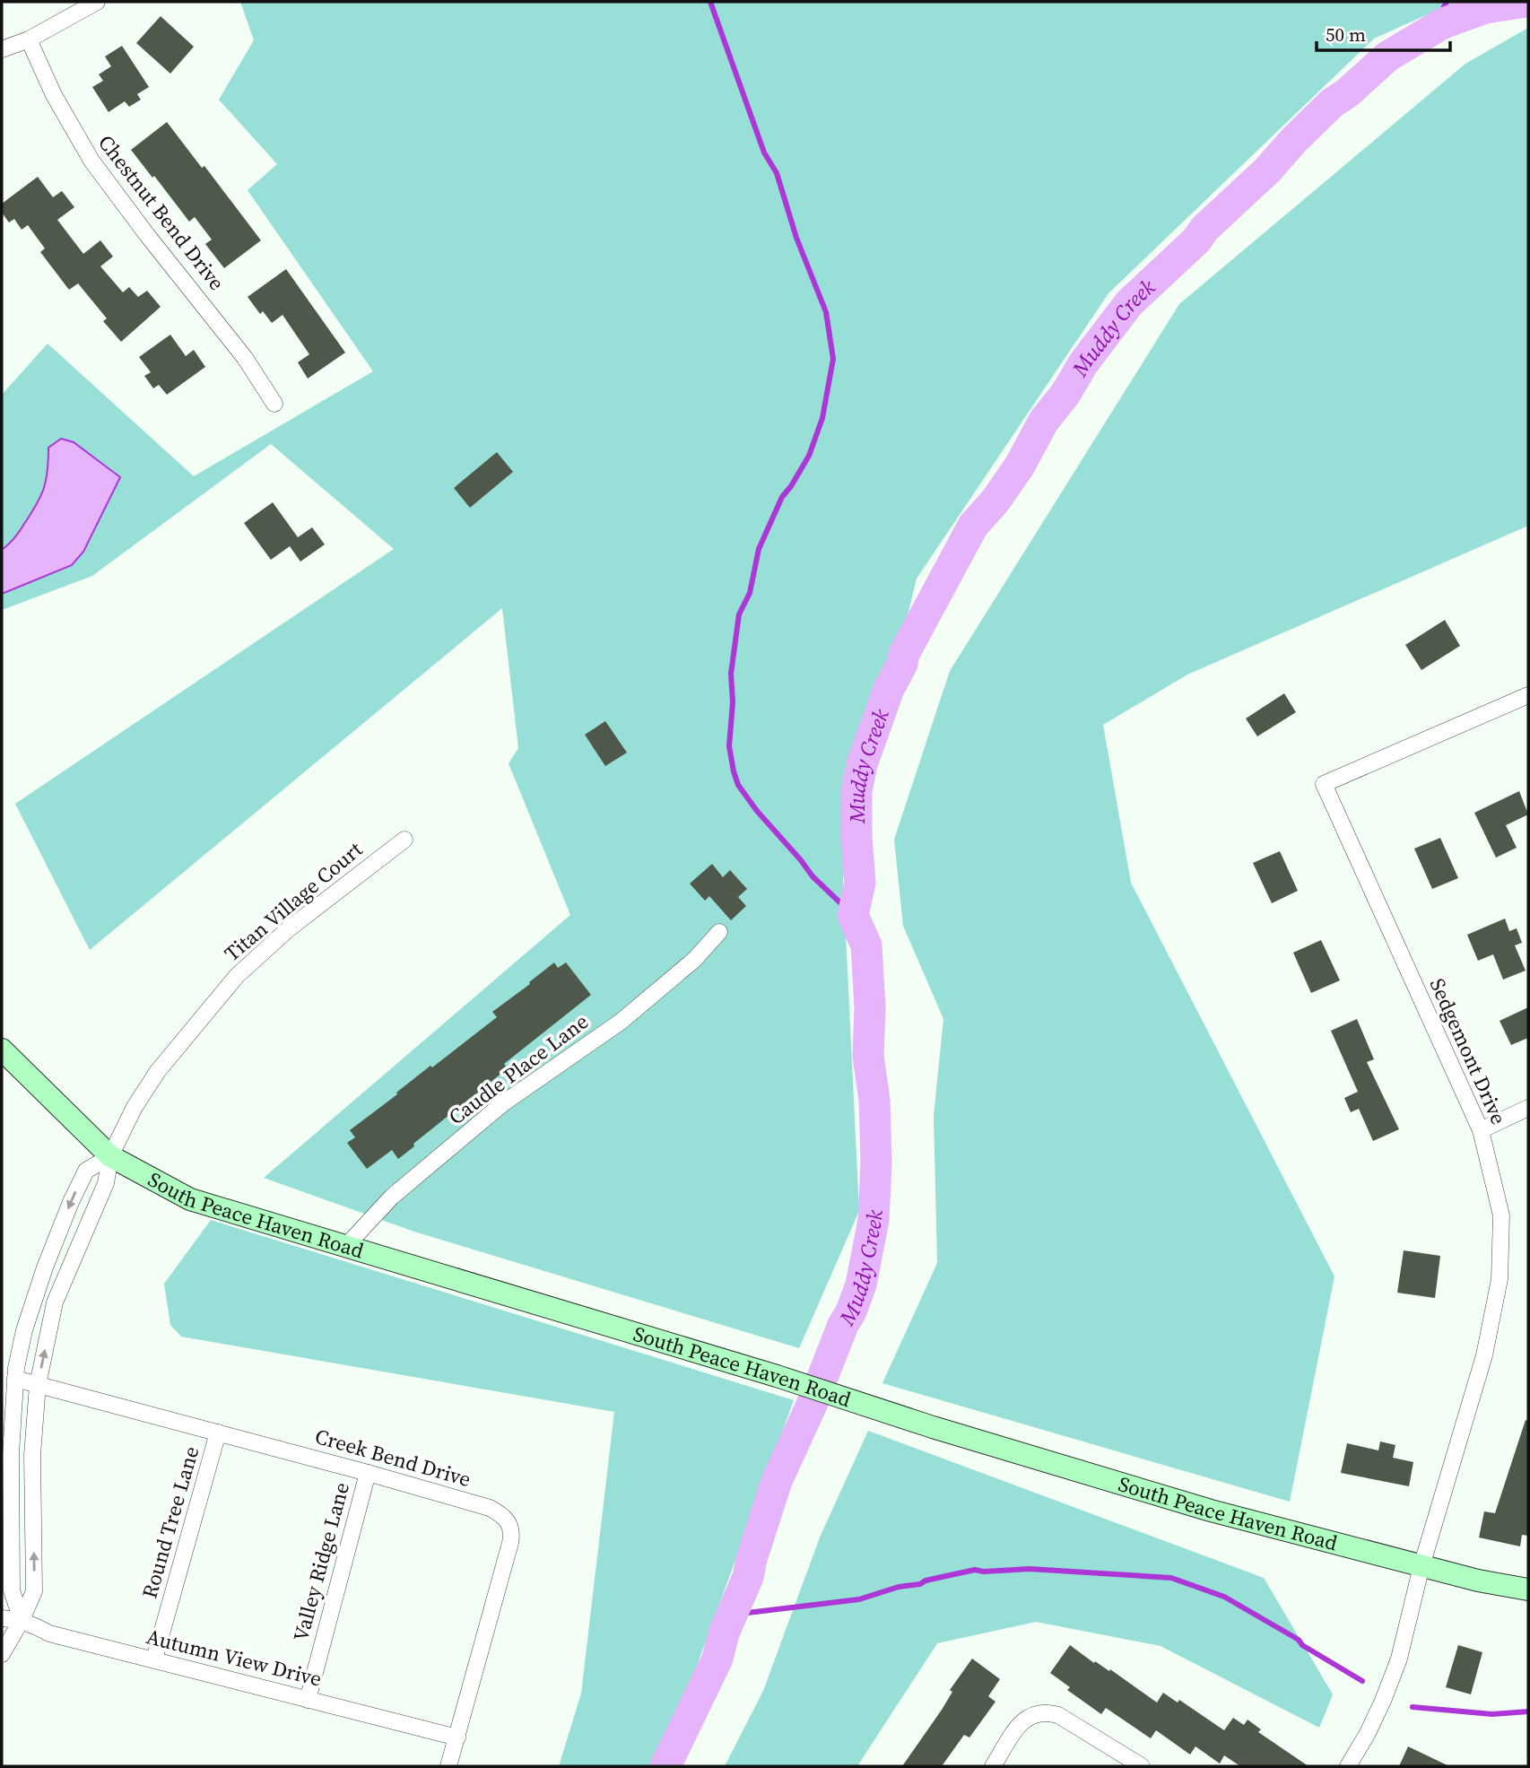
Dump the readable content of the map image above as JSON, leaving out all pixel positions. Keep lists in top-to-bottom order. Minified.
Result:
{"streets":{"main road":["South Peace Haven Road"],"street":["Chestnut Bend Drive","Titan Village Court","Sedgemont Drive","Caudle Place Lane","Creek Bend Drive","Round Tree Lane","Valley Ridge Lane","Autumn View Drive"]},"crossings":[["Titan Village Court","South Peace Haven Road"],["Sedgemont Drive","South Peace Haven Road"],["Caudle Place Lane","South Peace Haven Road"],["Creek Bend Drive","Round Tree Lane"],["Creek Bend Drive","Valley Ridge Lane"],["Creek Bend Drive","Autumn View Drive"],["Round Tree Lane","Autumn View Drive"],["Valley Ridge Lane","Autumn View Drive"]],"water":["Muddy Creek"],"scale_bar":"50 m"}
